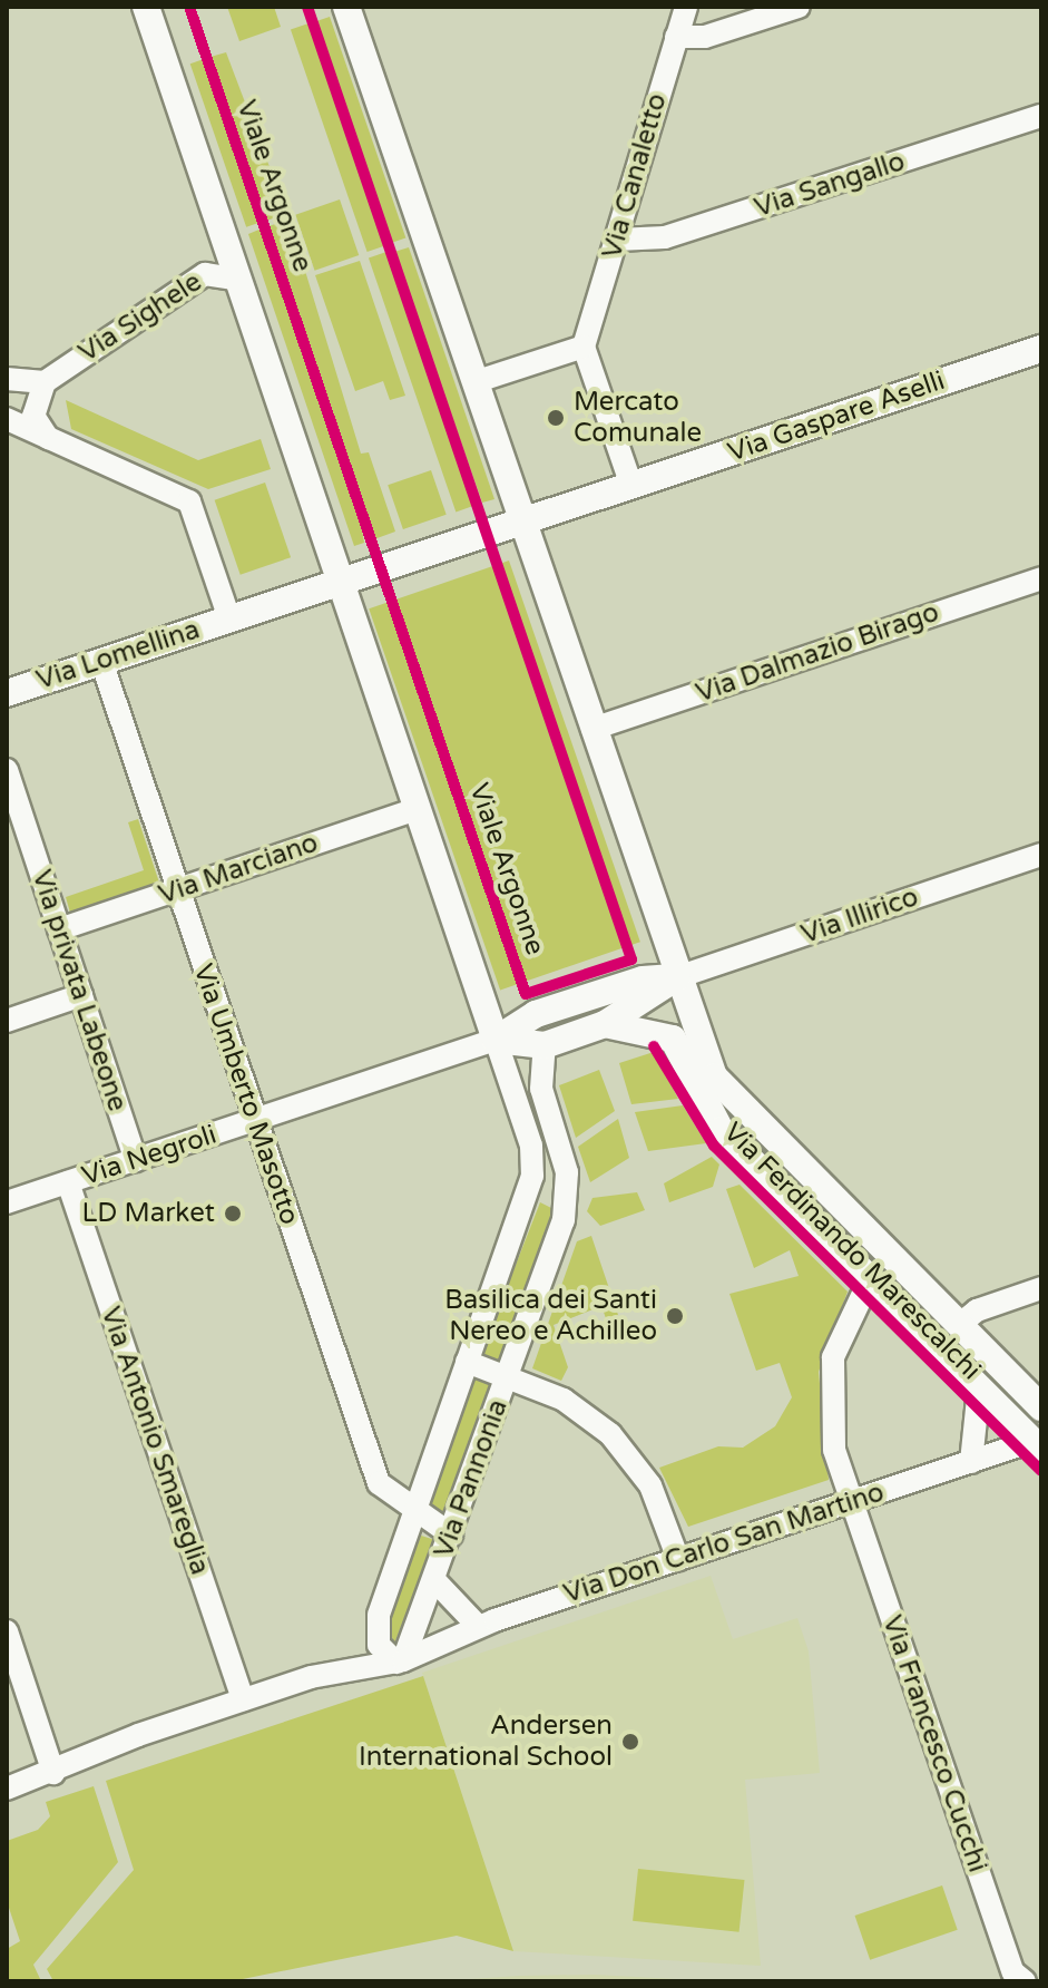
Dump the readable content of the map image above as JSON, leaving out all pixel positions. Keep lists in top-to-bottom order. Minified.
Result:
{"streets":{"street":["Via Canaletto","Via Sangallo","Via Sighele","Via Gaspare Aselli","Via Dalmazio Birago","Via Lomellina","Via Marciano","Via Illirico","Via privata Labeone","Via Umberto Masotto","Via Negroli","Via Ferdinando Marescalchi","Via Antonio Smareglia","Via Pannonia","Via Don Carlo San Martino","Via Francesco Cucchi"],"cycle path":["Viale Argonne"]},"crossings":[["Via Canaletto","Via Sangallo"],["Via Lomellina","Via Umberto Masotto"],["Via Marciano","Via privata Labeone"],["Via Marciano","Via Umberto Masotto"],["Via Illirico","Via Ferdinando Marescalchi"],["Via privata Labeone","Via Negroli"],["Via Umberto Masotto","Via Negroli"],["Via Umberto Masotto","Via Pannonia"],["Via Negroli","Via Antonio Smareglia"],["Via Negroli","Via Pannonia"],["Via Ferdinando Marescalchi","Via Don Carlo San Martino"],["Via Ferdinando Marescalchi","Via Francesco Cucchi"],["Via Antonio Smareglia","Via Don Carlo San Martino"],["Via Pannonia","Via Don Carlo San Martino"],["Via Don Carlo San Martino","Via Francesco Cucchi"]],"places":["Mercato Comunale","LD Market","Basilica dei Santi Nereo e Achilleo","Andersen International School"]}
